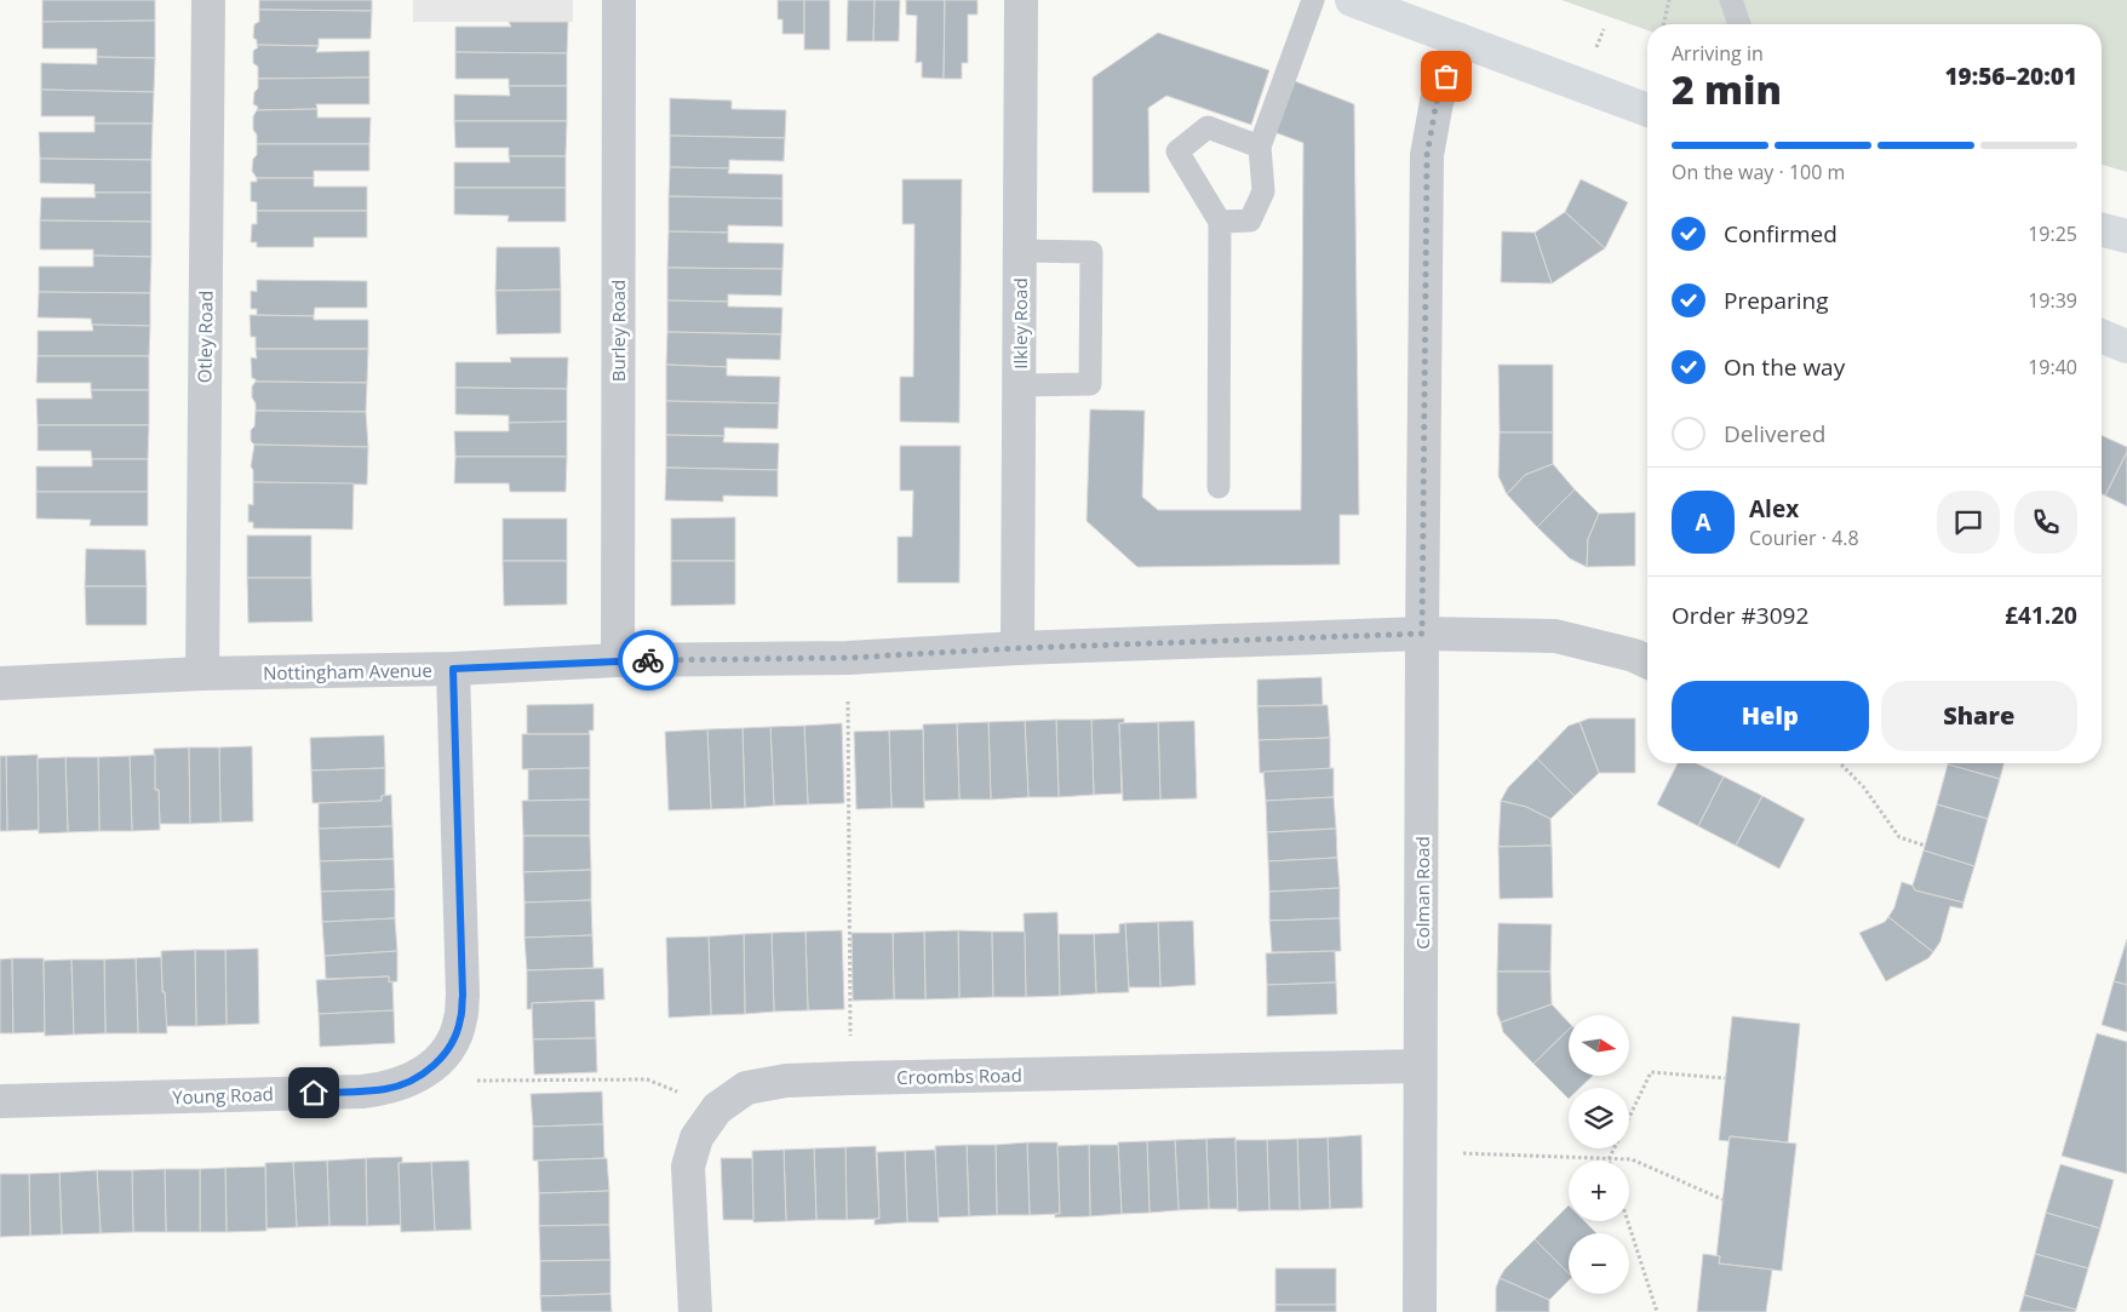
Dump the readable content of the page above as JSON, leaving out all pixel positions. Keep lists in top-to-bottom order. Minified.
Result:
{"streets":{"street":["Ilkley Road","Burley Road","Otley Road","Nottingham Avenue","Colman Road","Croombs Road","Young Road"]},"crossings":[["Ilkley Road","Nottingham Avenue"],["Burley Road","Nottingham Avenue"],["Otley Road","Nottingham Avenue"],["Nottingham Avenue","Colman Road"],["Nottingham Avenue","Young Road"],["Colman Road","Croombs Road"]],"north":"right","page":{"heading":["2 min","Arriving in","19:56–20:01"],"panel":["Alex","Courier · 4.8","Order #3092","£41.20"],"bar":"On the way · 100 m","list":[["Confirmed","19:25"],["Preparing","19:39"],["On the way","19:40"],"Delivered"],"round":"A","buttons":["Help","Share"],"map_buttons":["+","−"]}}
